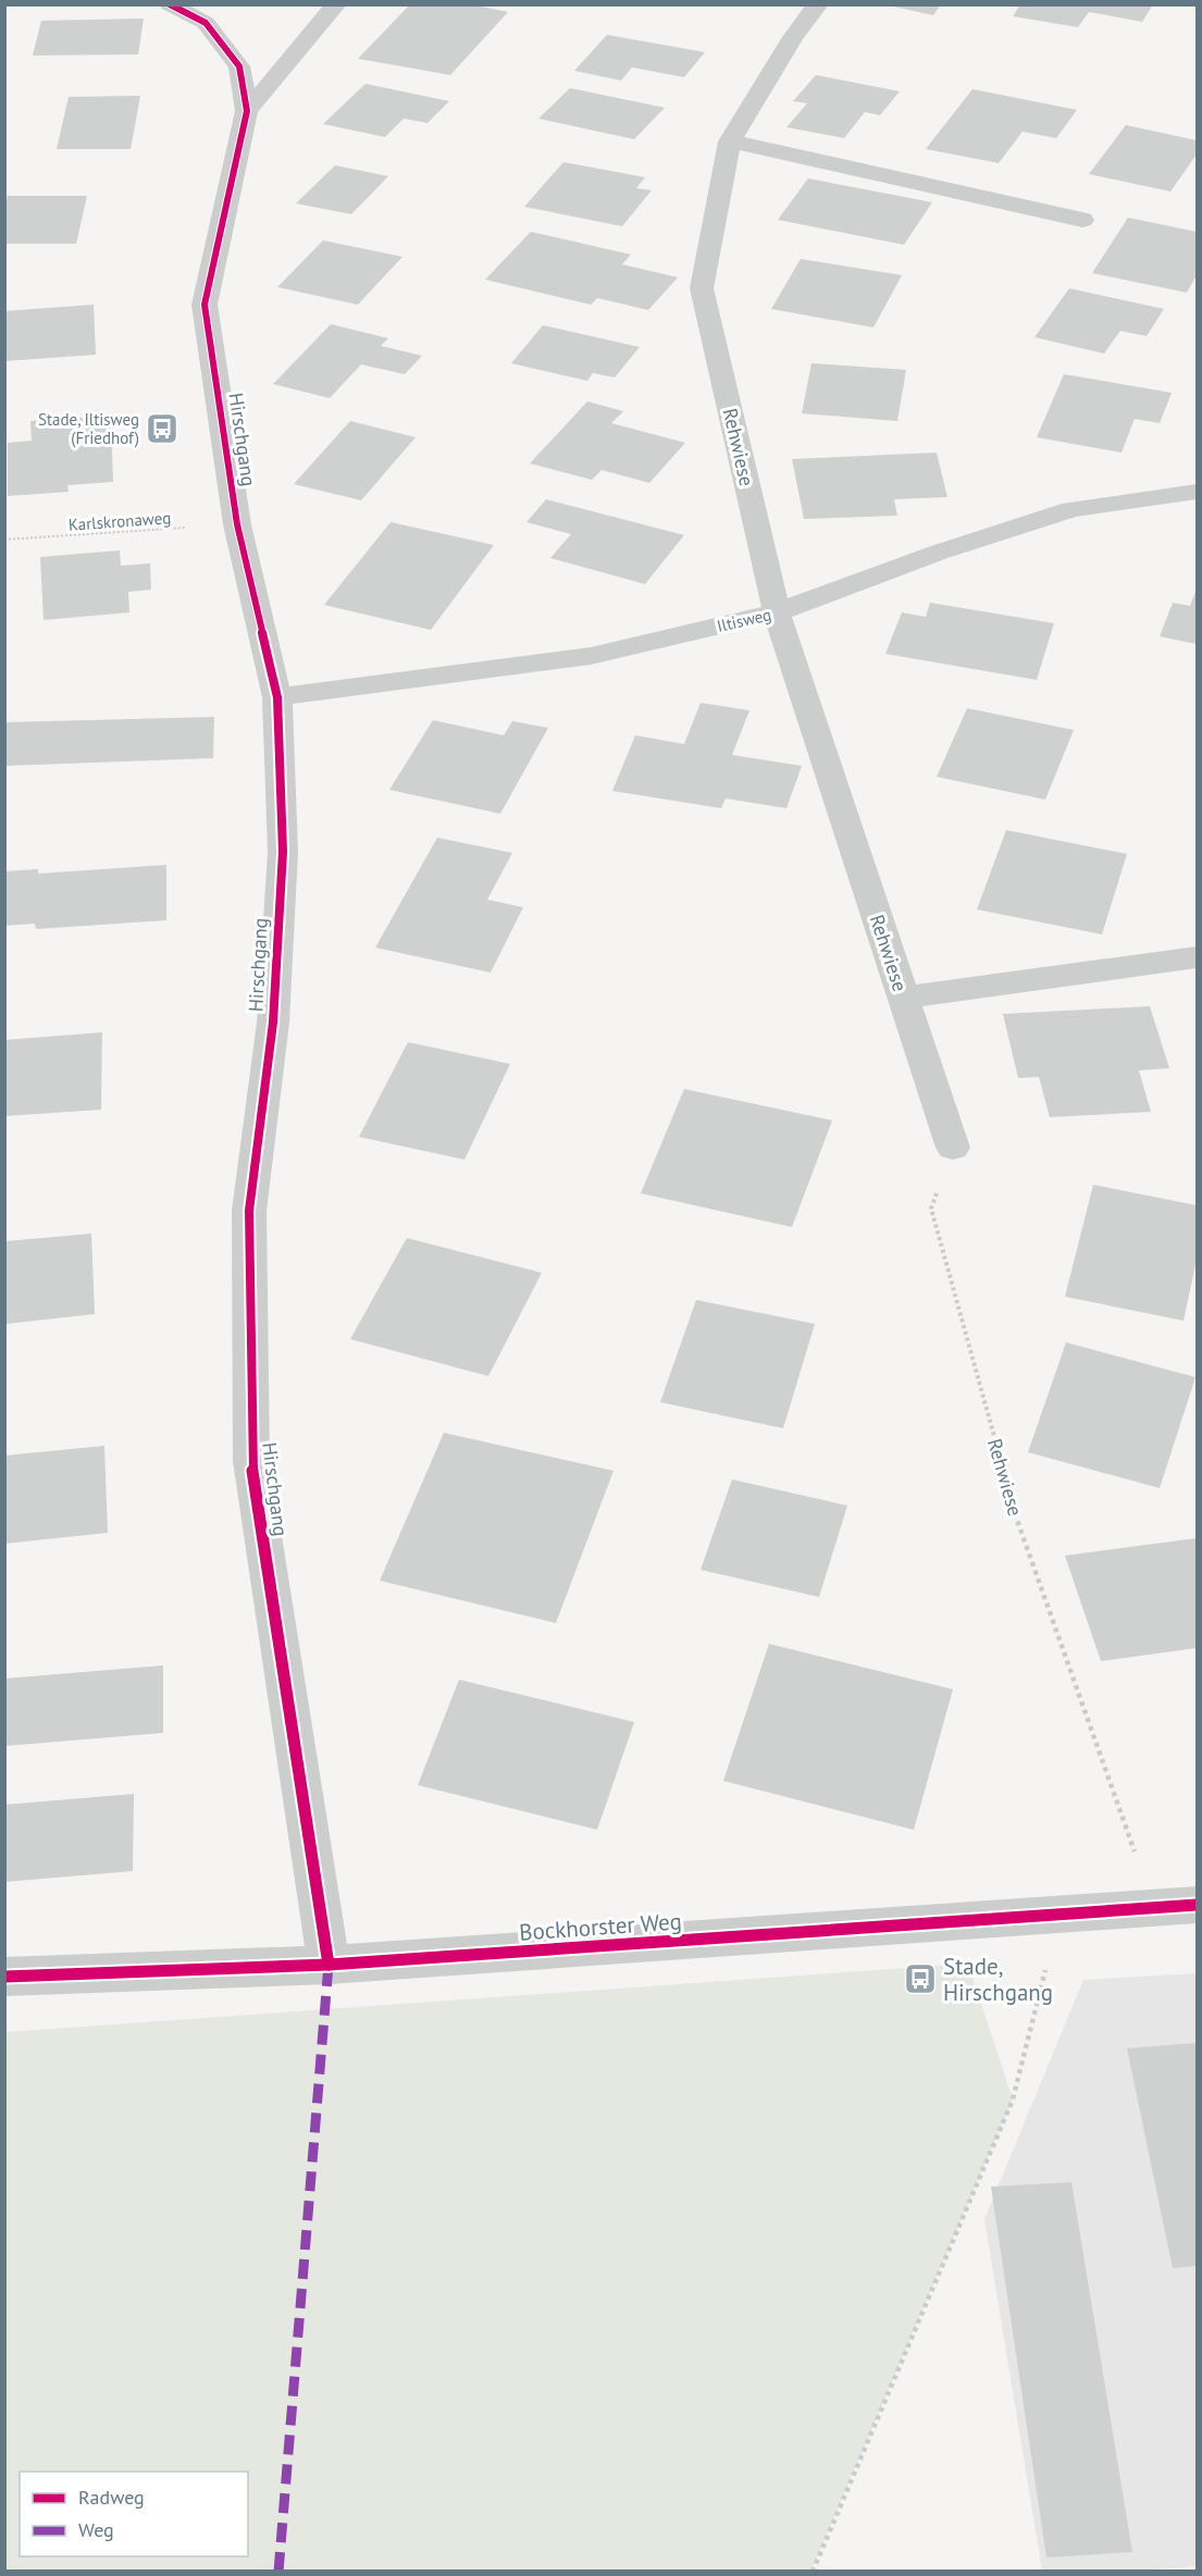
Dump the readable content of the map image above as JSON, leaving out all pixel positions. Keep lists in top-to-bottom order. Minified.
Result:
{"streets":{"street":["Hirschgang","Rehwiese","Iltisweg","Bockhorster Weg"],"path":["Karlskronaweg"]},"crossings":[["Hirschgang","Karlskronaweg"],["Hirschgang","Iltisweg"],["Hirschgang","Bockhorster Weg"],["Rehwiese","Iltisweg"],["Rehwiese","Bockhorster Weg"]],"places":{"bus stop":["Stade, Iltisweg (Friedhof)","Stade, Hirschgang"]},"legend":["Radweg","Weg"]}
